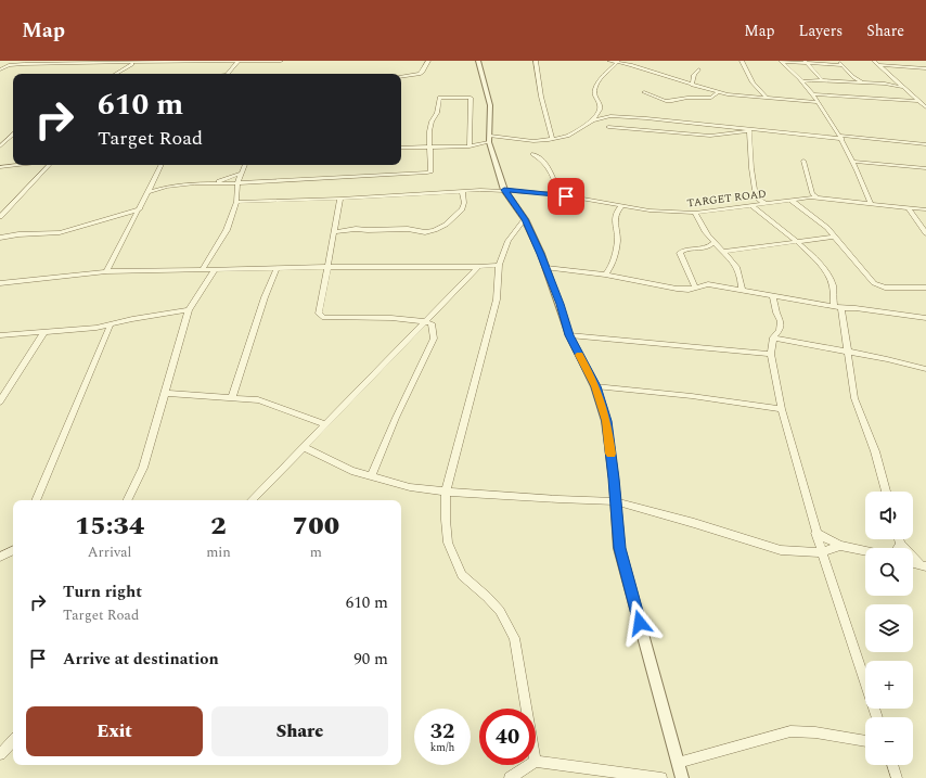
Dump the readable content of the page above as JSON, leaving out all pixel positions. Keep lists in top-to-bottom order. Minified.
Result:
{"streets":{"street":["TARGET ROAD"]},"page":{"header":"Map","nav":["Map","Layers","Share"],"turn":["610 m","Target Road"],"map_buttons":["+","−"],"eta":["15:34","Arrival","2","min","700","m"],"list":[{"name":"Turn right","note":"Target Road","value":"610 m"},{"name":"Arrive at destination","value":"90 m"}],"buttons":["Exit","Share"],"speed":"32 km/h","limit":"40"}}
